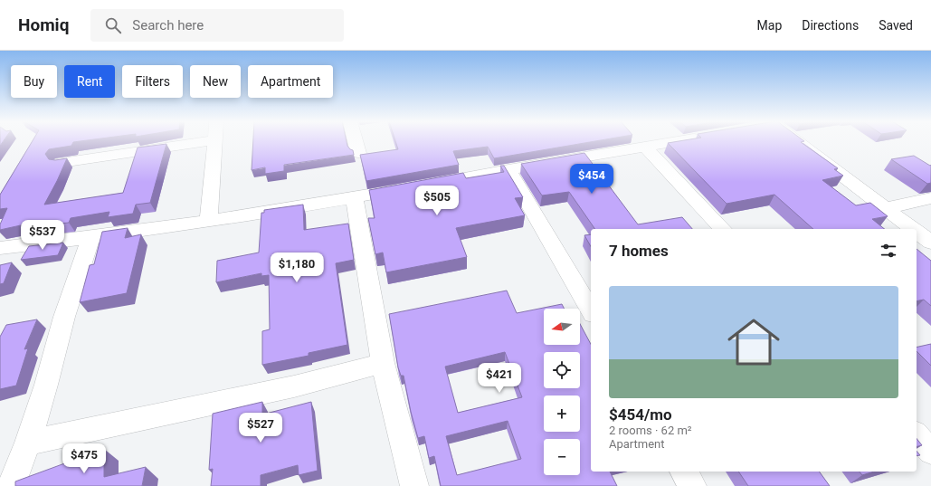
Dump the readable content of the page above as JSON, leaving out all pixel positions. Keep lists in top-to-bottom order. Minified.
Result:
{"north":"left","page":{"header":"Homiq","search":"Search here","nav":["Map","Directions","Saved"],"chip":["Buy","Rent","Filters","New","Apartment"],"price":["$454","$505","$537","$1,180","$421","$527","$475"],"heading":"7 homes","list":[{"name":"$454/mo","note":"2 rooms · 62 m² · Apartment"}],"map_buttons":["+","−"]}}
